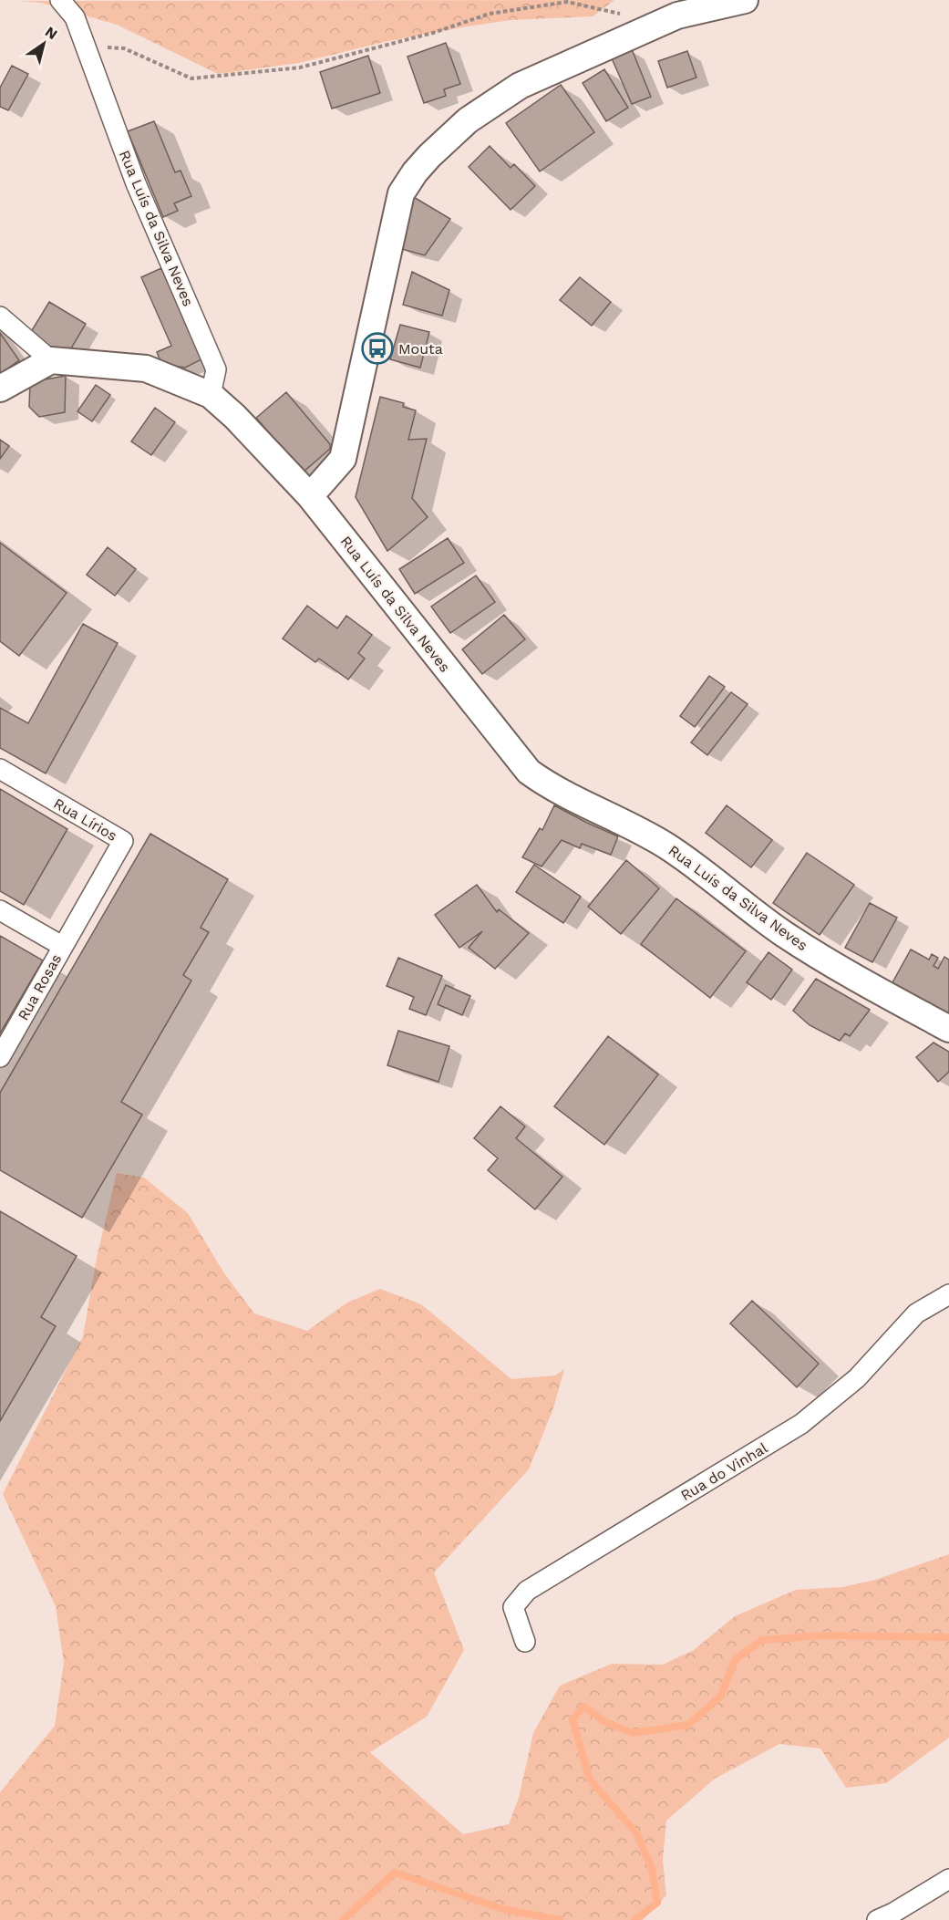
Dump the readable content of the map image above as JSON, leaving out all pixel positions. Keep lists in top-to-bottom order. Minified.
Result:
{"streets":{"street":["Rua Luís da Silva Neves","Rua Lírios","Rua Rosas","Rua do Vinhal"]},"crossings":[["Rua Lírios","Rua Rosas"]],"places":{"bus stop":["Mouta"]},"north":"top right"}
